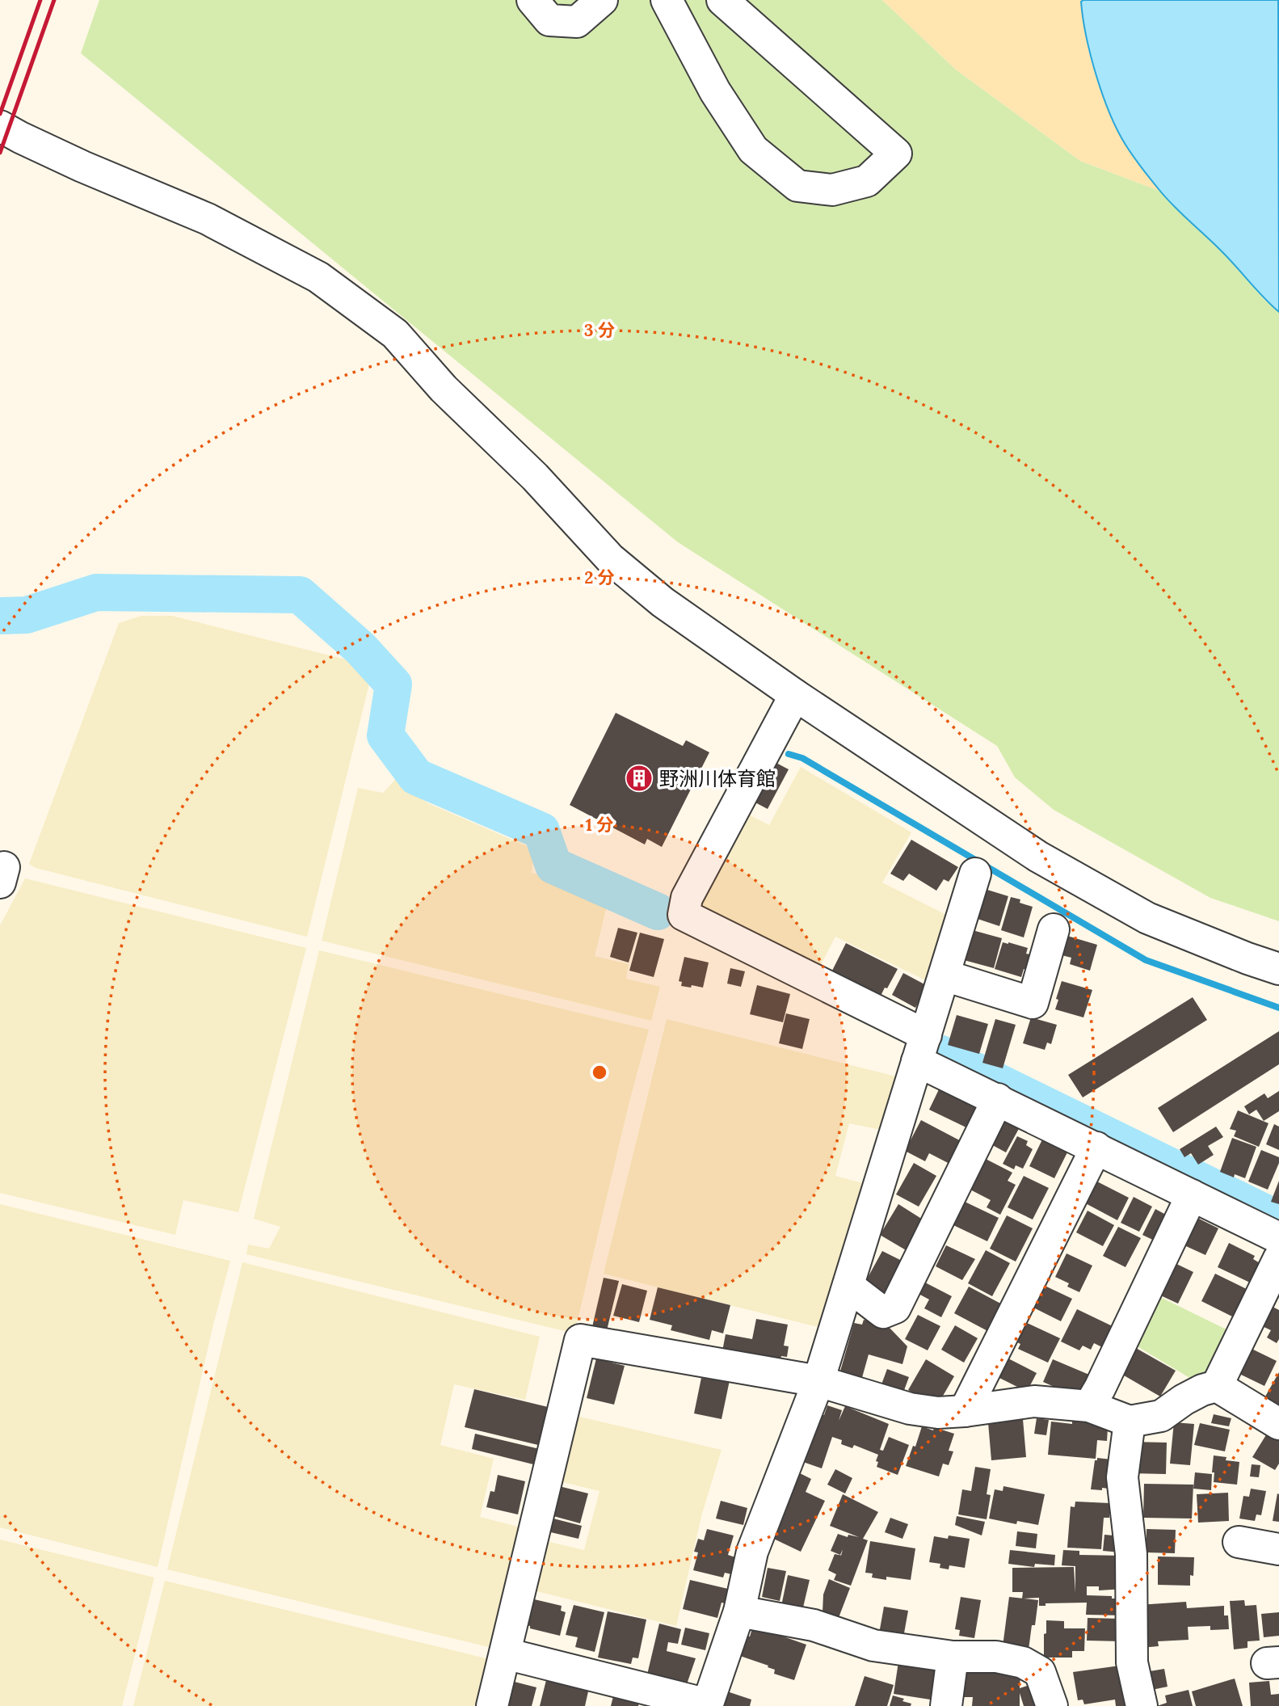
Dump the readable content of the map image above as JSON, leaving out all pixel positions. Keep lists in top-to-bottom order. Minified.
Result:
{"places":{"building":["野洲川体育館"]},"rings":["3 分","2 分","1 分"]}
